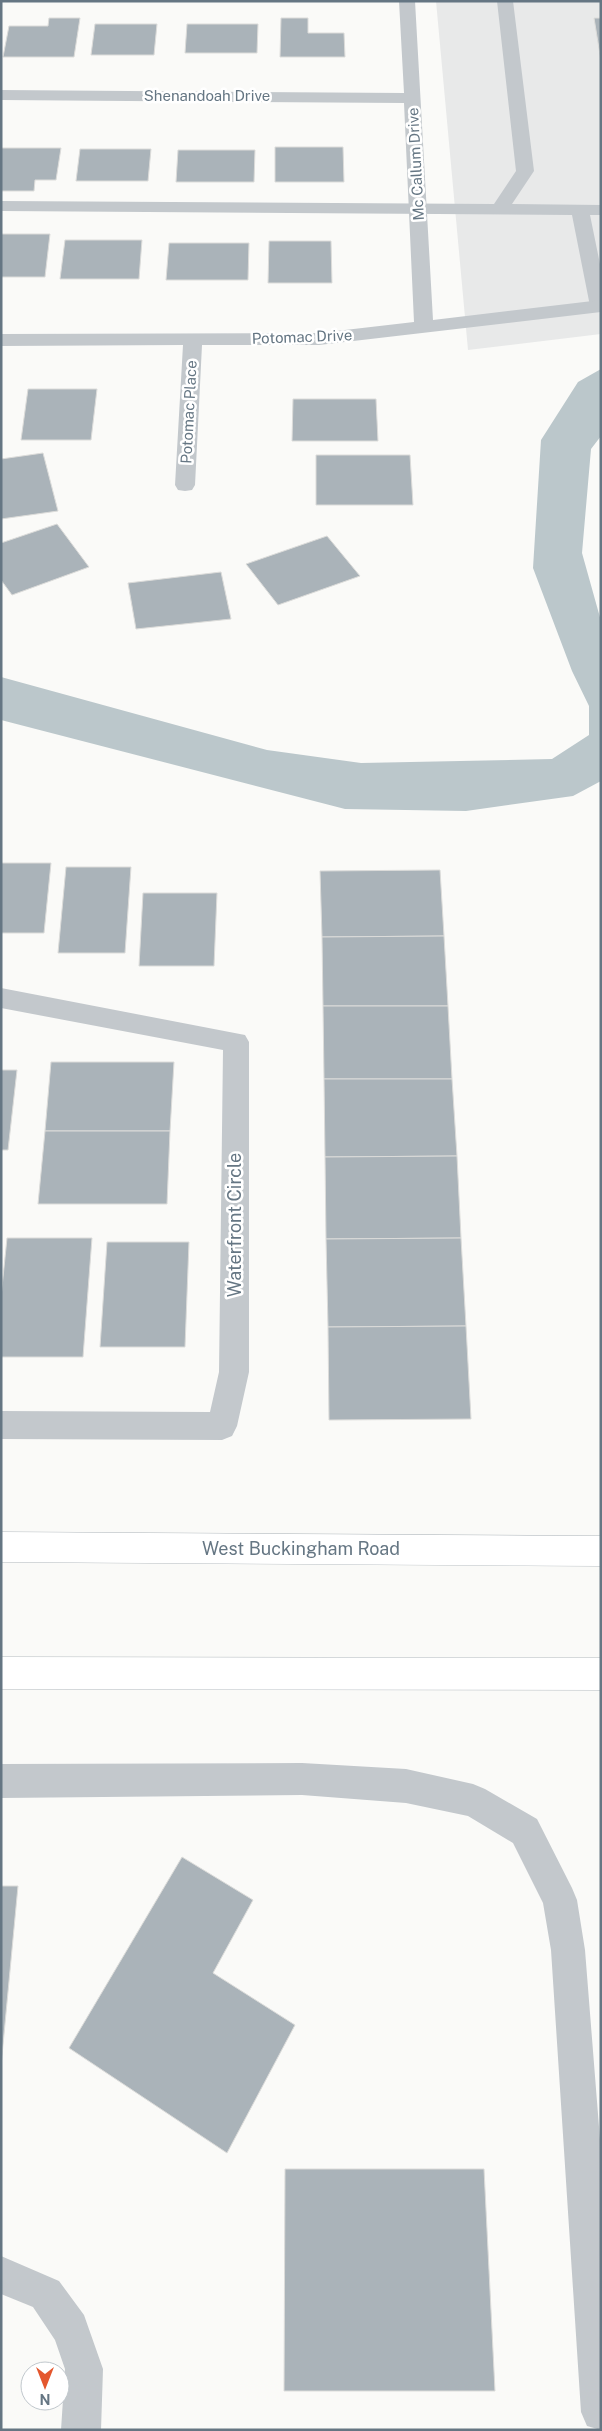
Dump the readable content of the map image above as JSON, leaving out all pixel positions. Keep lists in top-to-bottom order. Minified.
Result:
{"streets":{"main road":["West Buckingham Road"],"street":["Shenandoah Drive","Mc Callum Drive","Potomac Drive","Potomac Place","Waterfront Circle"]},"crossings":[["Shenandoah Drive","Mc Callum Drive"],["Mc Callum Drive","Potomac Drive"],["Potomac Drive","Potomac Place"]],"north":"bottom"}
